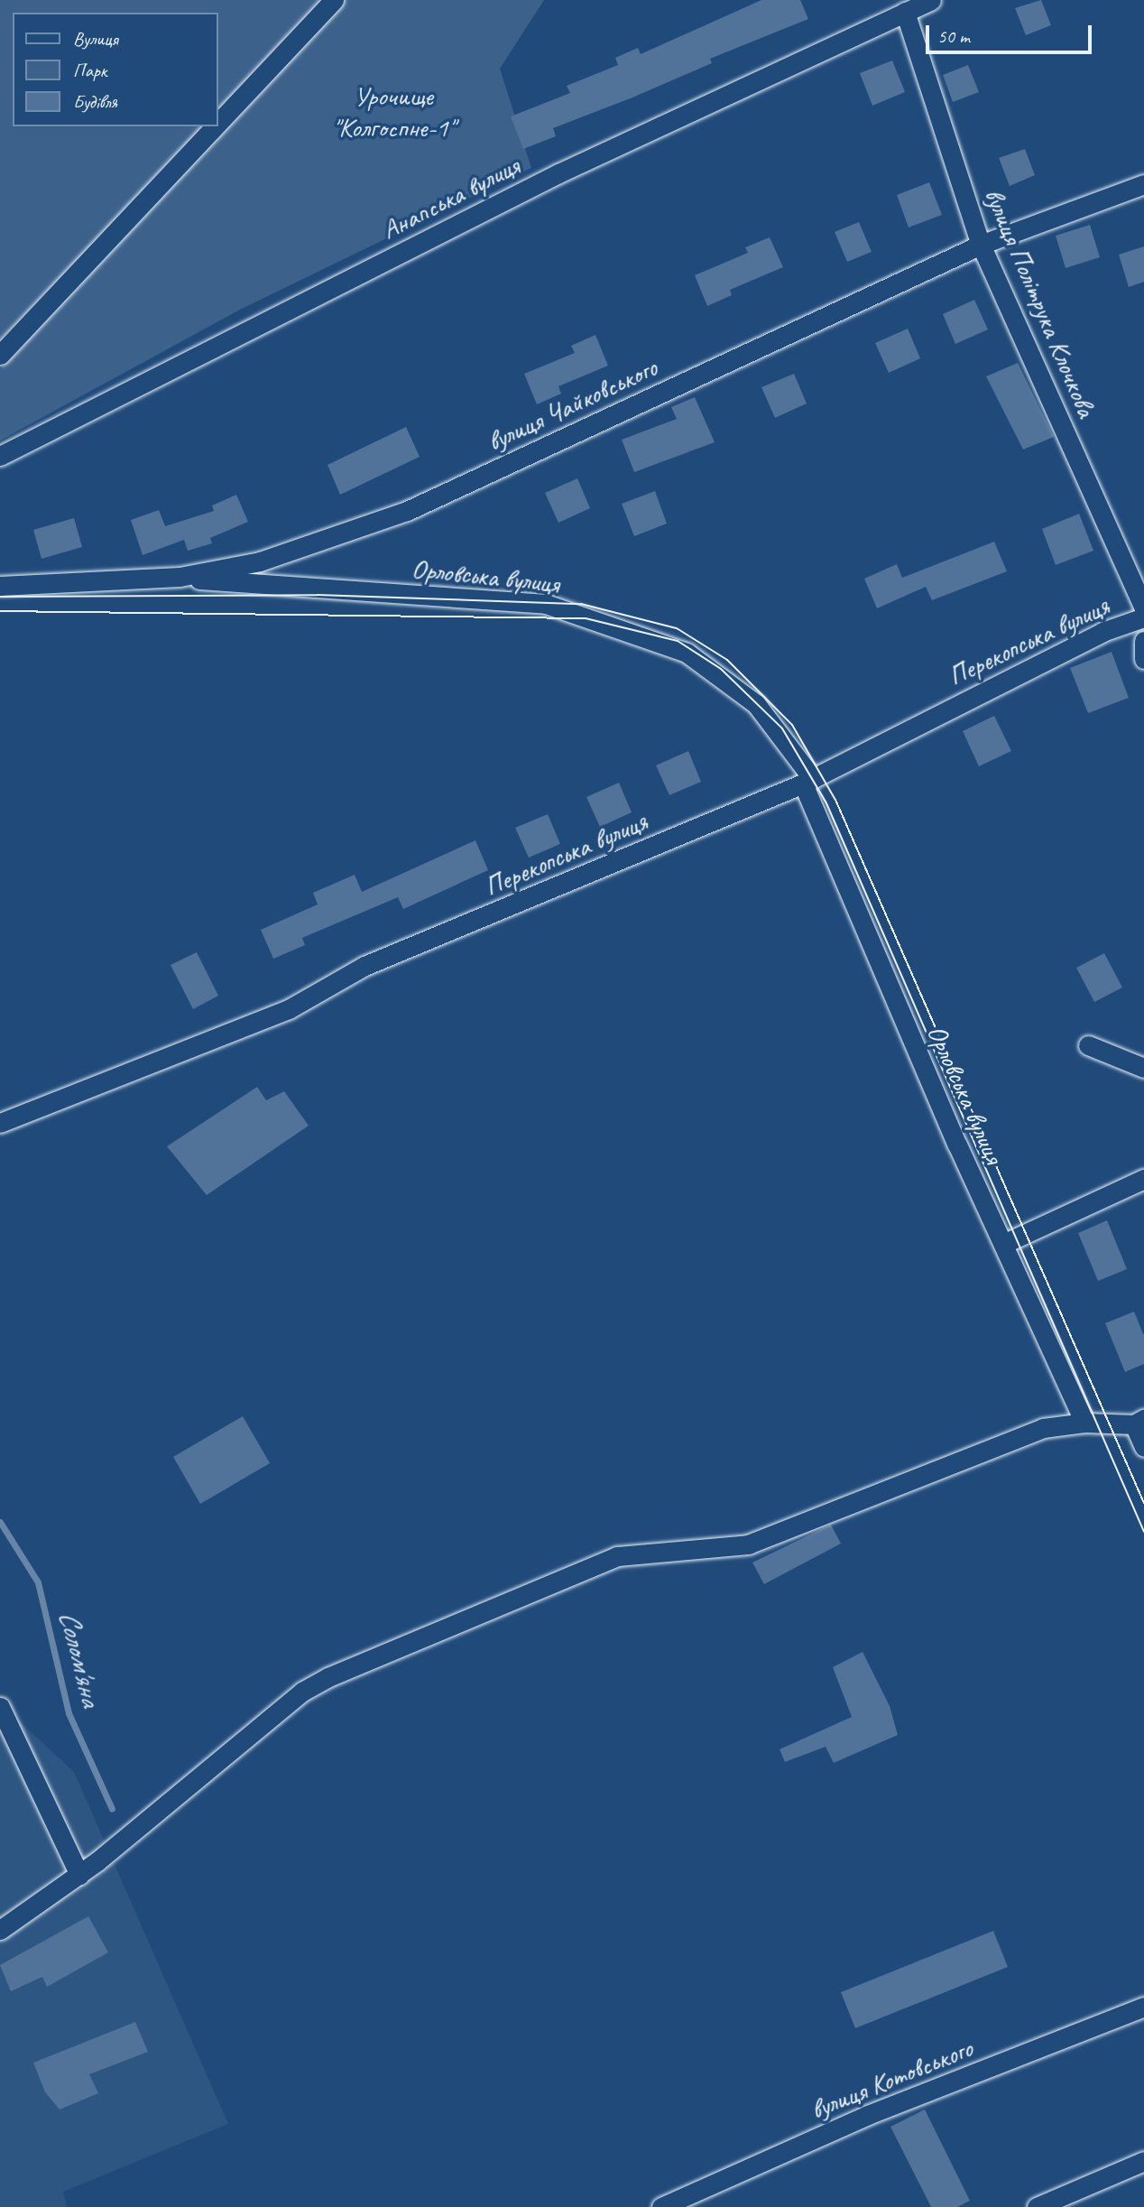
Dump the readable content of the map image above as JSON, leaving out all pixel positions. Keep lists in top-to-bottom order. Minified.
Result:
{"streets":{"street":["Анапська вулиця","вулиця Політрука Клочкова","вулиця Чайковського","Орловська вулиця","Перекопська вулиця","вулиця Котовського"]},"crossings":[["Анапська вулиця","вулиця Політрука Клочкова"],["вулиця Політрука Клочкова","вулиця Чайковського"],["вулиця Чайковського","Орловська вулиця"],["Орловська вулиця","Перекопська вулиця"]],"water":["Солом'яна"],"parks":["Урочище \"Колгоспне-1\""],"legend":["Вулиця","Парк","Будівля"],"scale_bar":"50 m"}
